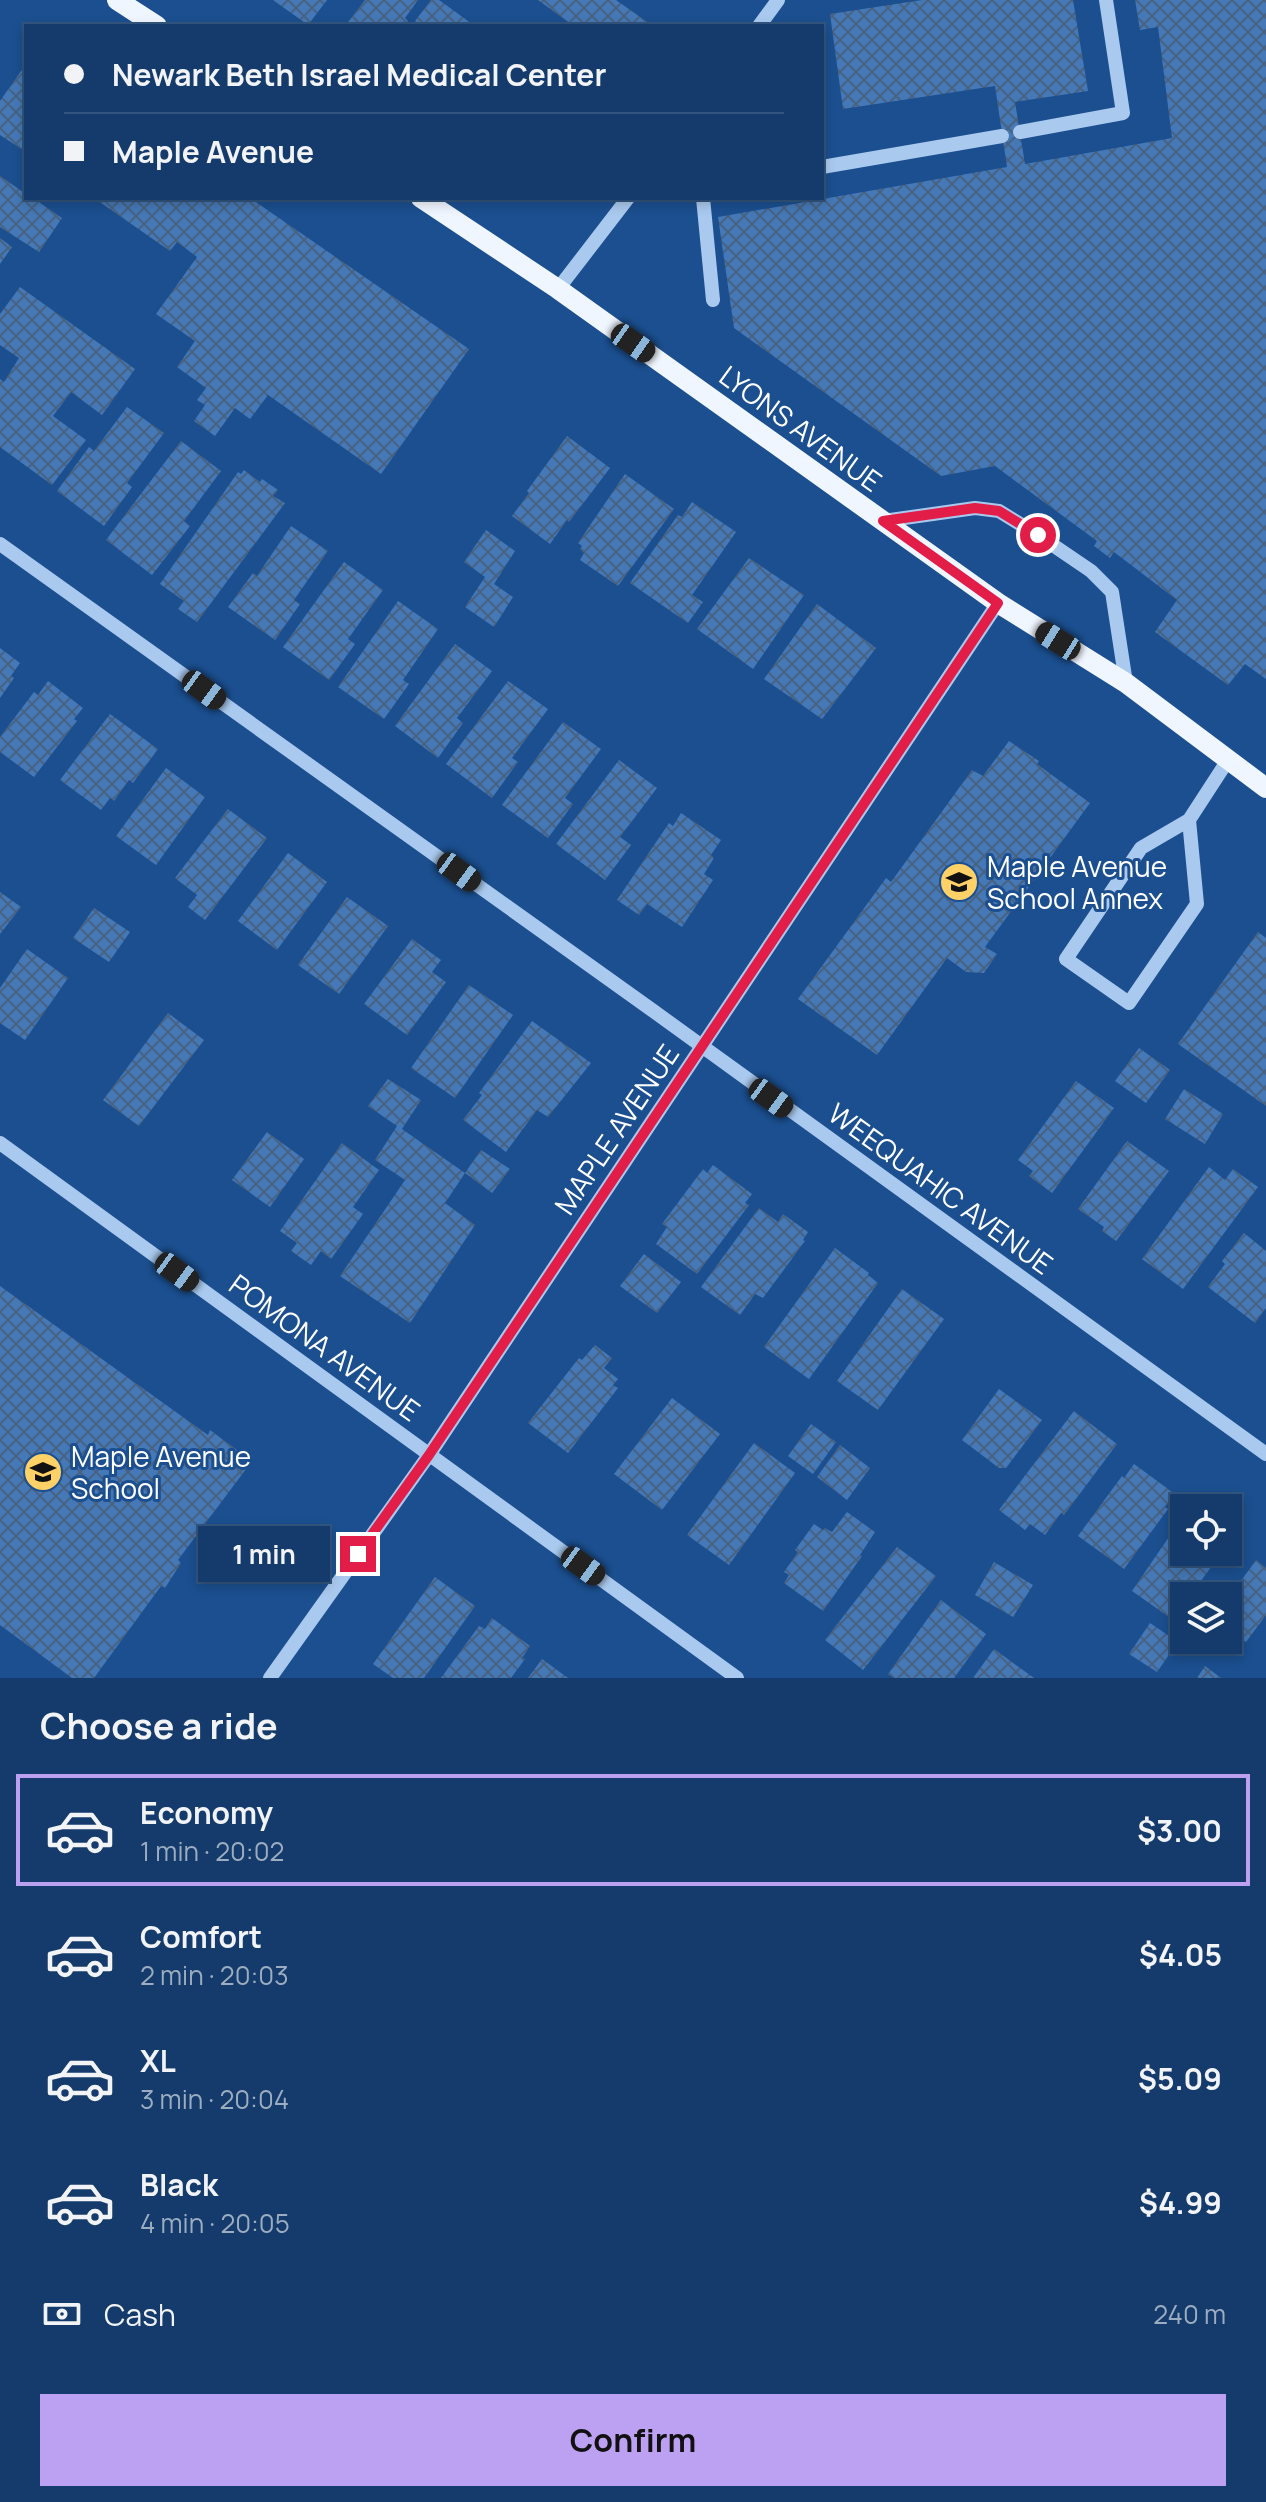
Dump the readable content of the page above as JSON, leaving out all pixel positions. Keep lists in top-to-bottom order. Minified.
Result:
{"streets":{"main road":["LYONS AVENUE"],"street":["MAPLE AVENUE","WEEQUAHIC AVENUE","POMONA AVENUE"]},"crossings":[["LYONS AVENUE","MAPLE AVENUE"],["MAPLE AVENUE","WEEQUAHIC AVENUE"],["MAPLE AVENUE","POMONA AVENUE"]],"places":{"school or university":["Maple Avenue School Annex","Maple Avenue School"]},"page":{"banner":["Newark Beth Israel Medical Center","Maple Avenue"],"bubble":"1 min","heading":"Choose a ride","list":[{"name":"Economy","note":"1 min · 20:02","value":"$3.00"},{"name":"Comfort","note":"2 min · 20:03","value":"$4.05"},{"name":"XL","note":"3 min · 20:04","value":"$5.09"},{"name":"Black","note":"4 min · 20:05","value":"$4.99"}],"pay":["Cash","240 m"],"buttons":"Confirm"}}
